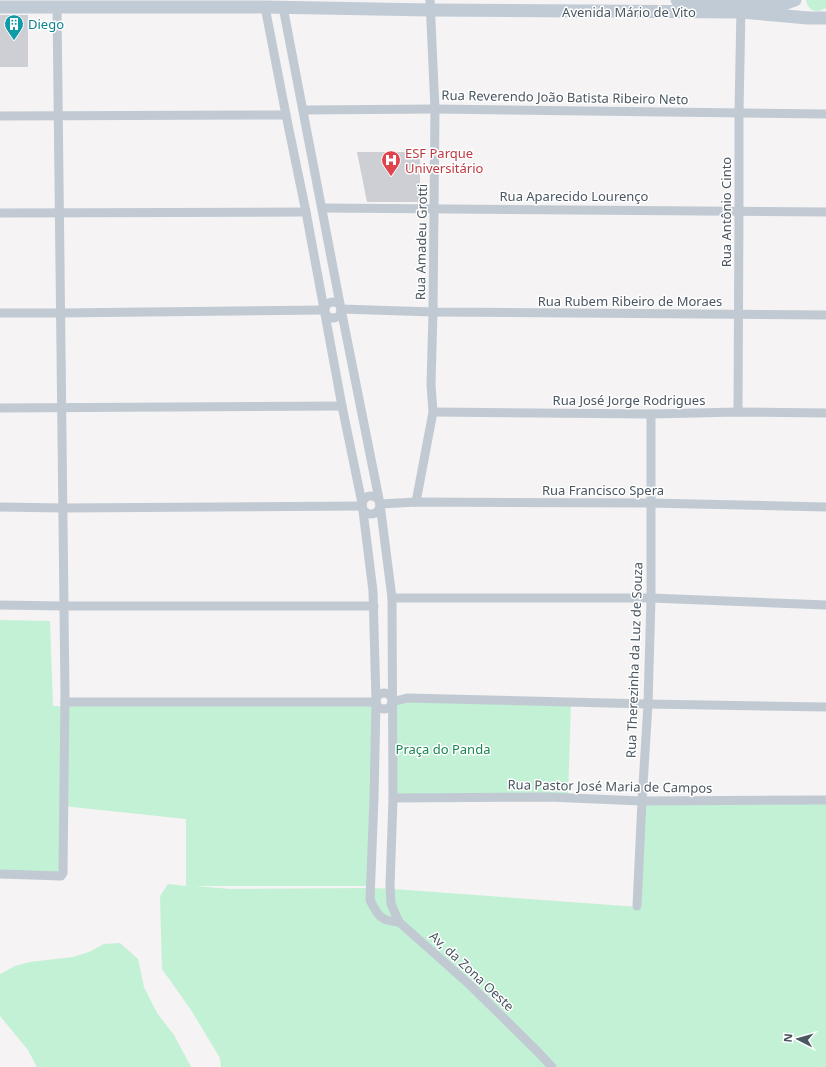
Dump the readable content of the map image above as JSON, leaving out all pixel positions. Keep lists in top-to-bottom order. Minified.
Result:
{"streets":{"main road":["Avenida Mário de Vito"],"street":["Rua Reverendo João Batista Ribeiro Neto","Rua Aparecido Lourenço","Rua Antônio Cinto","Rua Amadeu Grotti","Rua Rubem Ribeiro de Moraes","Rua José Jorge Rodrigues","Rua Francisco Spera","Rua Therezinha da Luz de Souza","Rua Pastor José Maria de Campos","Av, da Zona Oeste"]},"crossings":[["Avenida Mário de Vito","Rua Antônio Cinto"],["Avenida Mário de Vito","Rua Amadeu Grotti"],["Avenida Mário de Vito","Av, da Zona Oeste"],["Rua Reverendo João Batista Ribeiro Neto","Rua Antônio Cinto"],["Rua Reverendo João Batista Ribeiro Neto","Rua Amadeu Grotti"],["Rua Reverendo João Batista Ribeiro Neto","Av, da Zona Oeste"],["Rua Aparecido Lourenço","Rua Antônio Cinto"],["Rua Aparecido Lourenço","Rua Amadeu Grotti"],["Rua Aparecido Lourenço","Av, da Zona Oeste"],["Rua Antônio Cinto","Rua Rubem Ribeiro de Moraes"],["Rua Antônio Cinto","Rua José Jorge Rodrigues"],["Rua Amadeu Grotti","Rua Rubem Ribeiro de Moraes"],["Rua Amadeu Grotti","Rua José Jorge Rodrigues"],["Rua Amadeu Grotti","Rua Francisco Spera"],["Rua Rubem Ribeiro de Moraes","Av, da Zona Oeste"],["Rua José Jorge Rodrigues","Rua Therezinha da Luz de Souza"],["Rua Francisco Spera","Rua Therezinha da Luz de Souza"],["Rua Francisco Spera","Av, da Zona Oeste"],["Rua Therezinha da Luz de Souza","Rua Pastor José Maria de Campos"],["Rua Pastor José Maria de Campos","Av, da Zona Oeste"]],"parks":["Praça do Panda"],"places":{"building":["Diego"],"hospital":["ESF Parque Universitário"]},"north":"left"}
